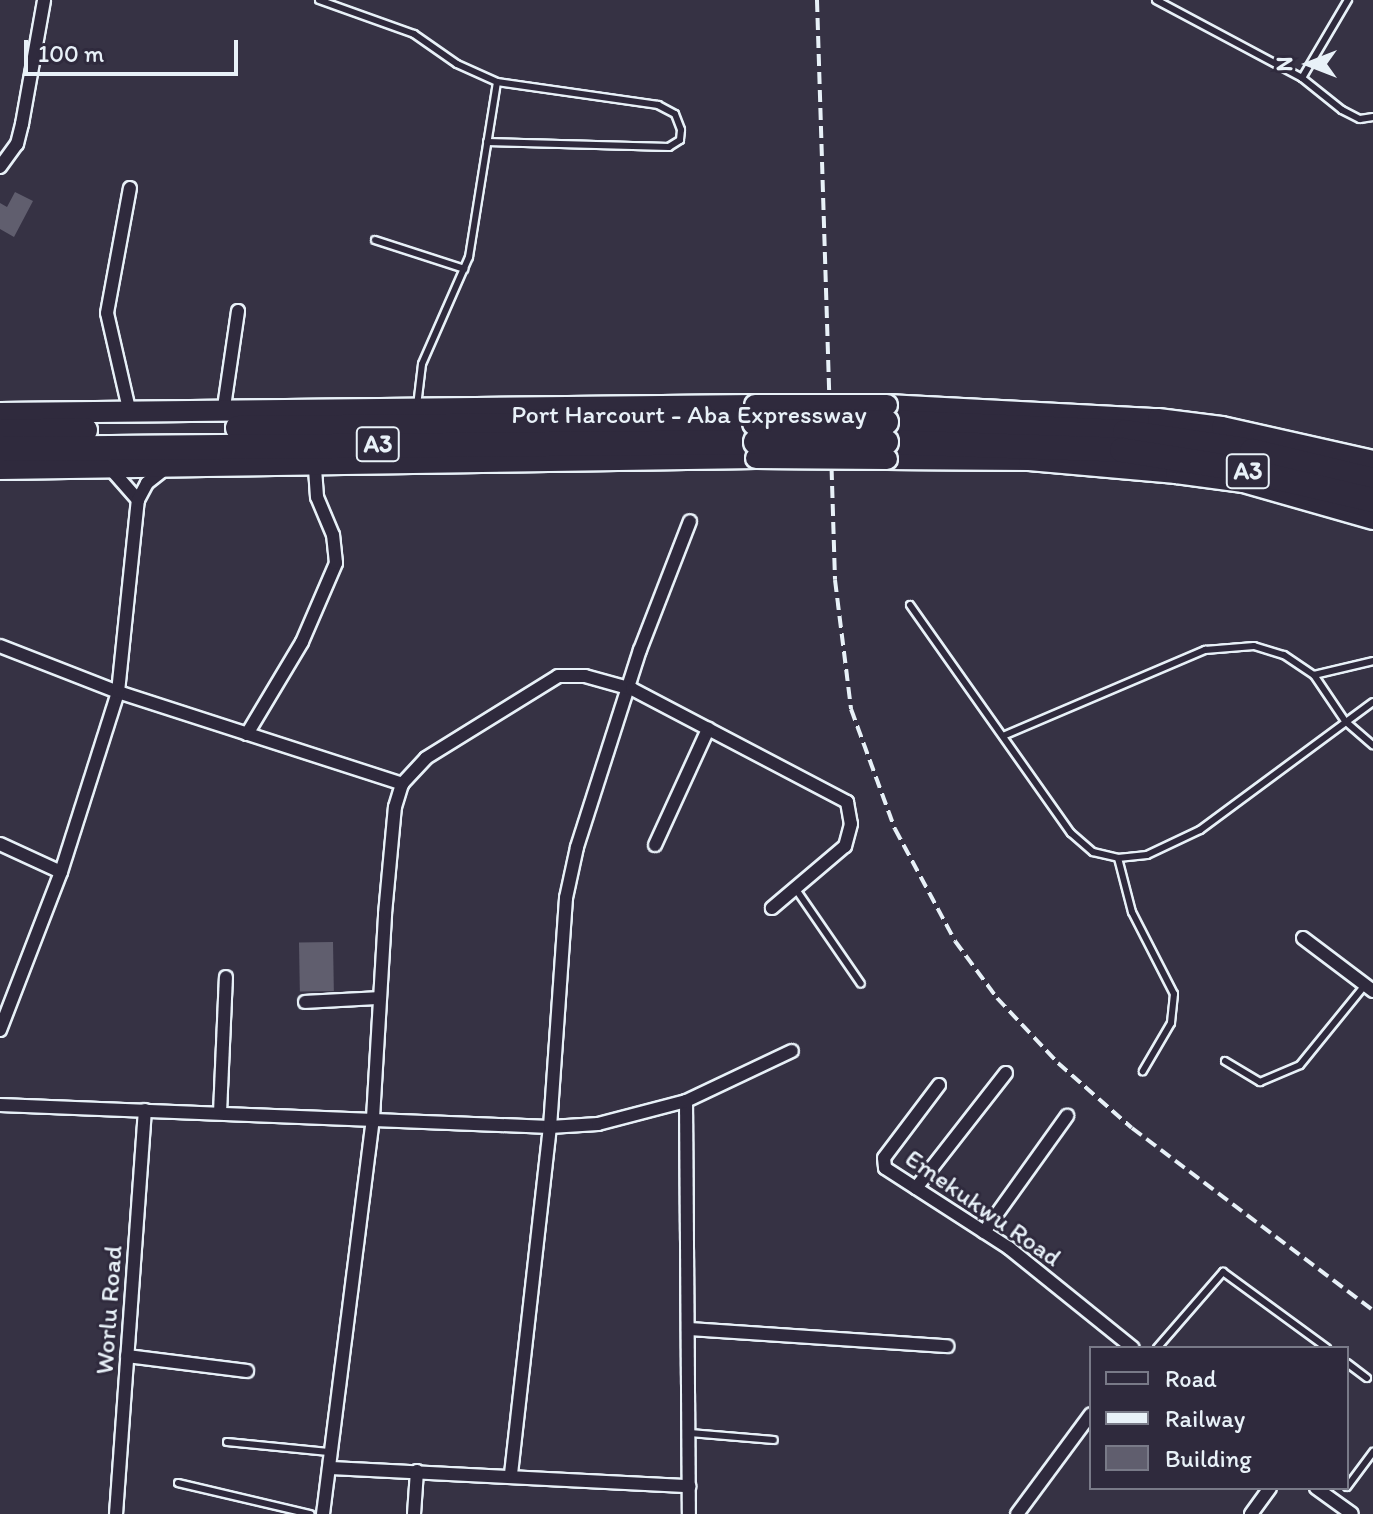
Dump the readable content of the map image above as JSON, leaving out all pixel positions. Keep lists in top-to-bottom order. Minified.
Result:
{"streets":{"highway":["Port Harcourt - Aba Expressway","A3"],"street":["Emekukwu Road","Worlu Road"]},"legend":["Road","Railway","Building"],"scale_bar":"100 m","north":"left"}
